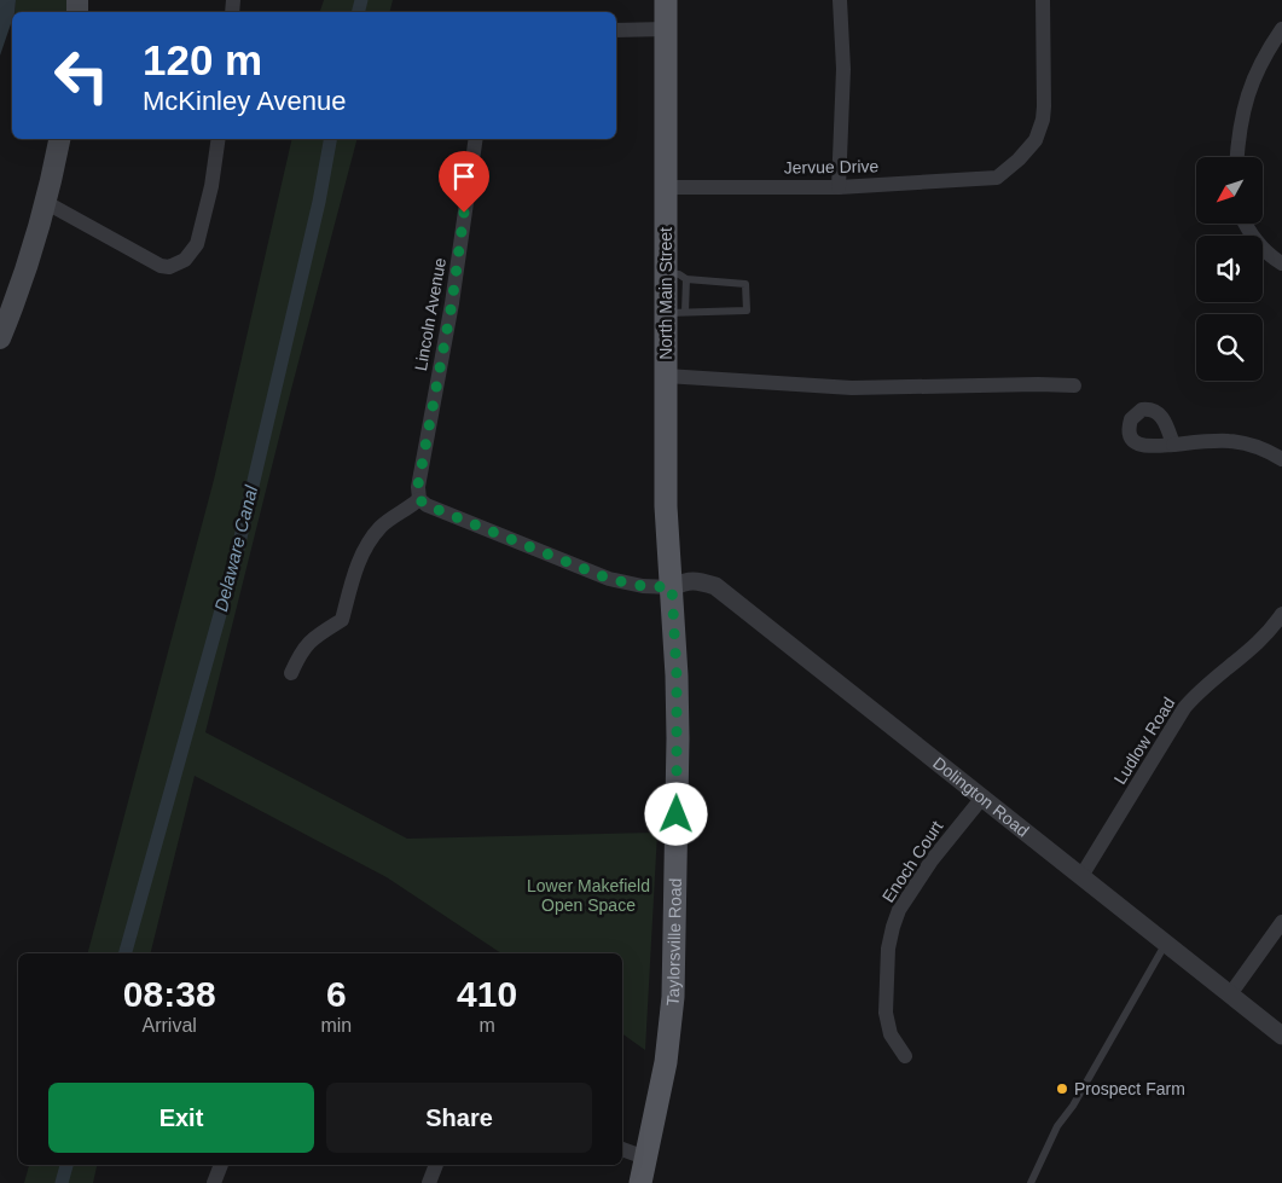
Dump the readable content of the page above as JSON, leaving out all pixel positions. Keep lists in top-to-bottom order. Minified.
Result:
{"streets":{"main road":["North Main Street","Taylorsville Road"],"street":["Jervue Drive","Lincoln Avenue","Ludlow Road","Dolington Road","Enoch Court"]},"crossings":[["Jervue Drive","North Main Street"],["North Main Street","Dolington Road"],["North Main Street","Taylorsville Road"],["Ludlow Road","Dolington Road"],["Dolington Road","Enoch Court"],["Dolington Road","Taylorsville Road"]],"water":["Delaware Canal"],"parks":["Lower Makefield Open Space"],"places":["Prospect Farm"],"north":"bottom left","page":{"turn":["120 m","McKinley Avenue"],"eta":["08:38","Arrival","6","min","410","m"],"buttons":["Exit","Share"]}}
